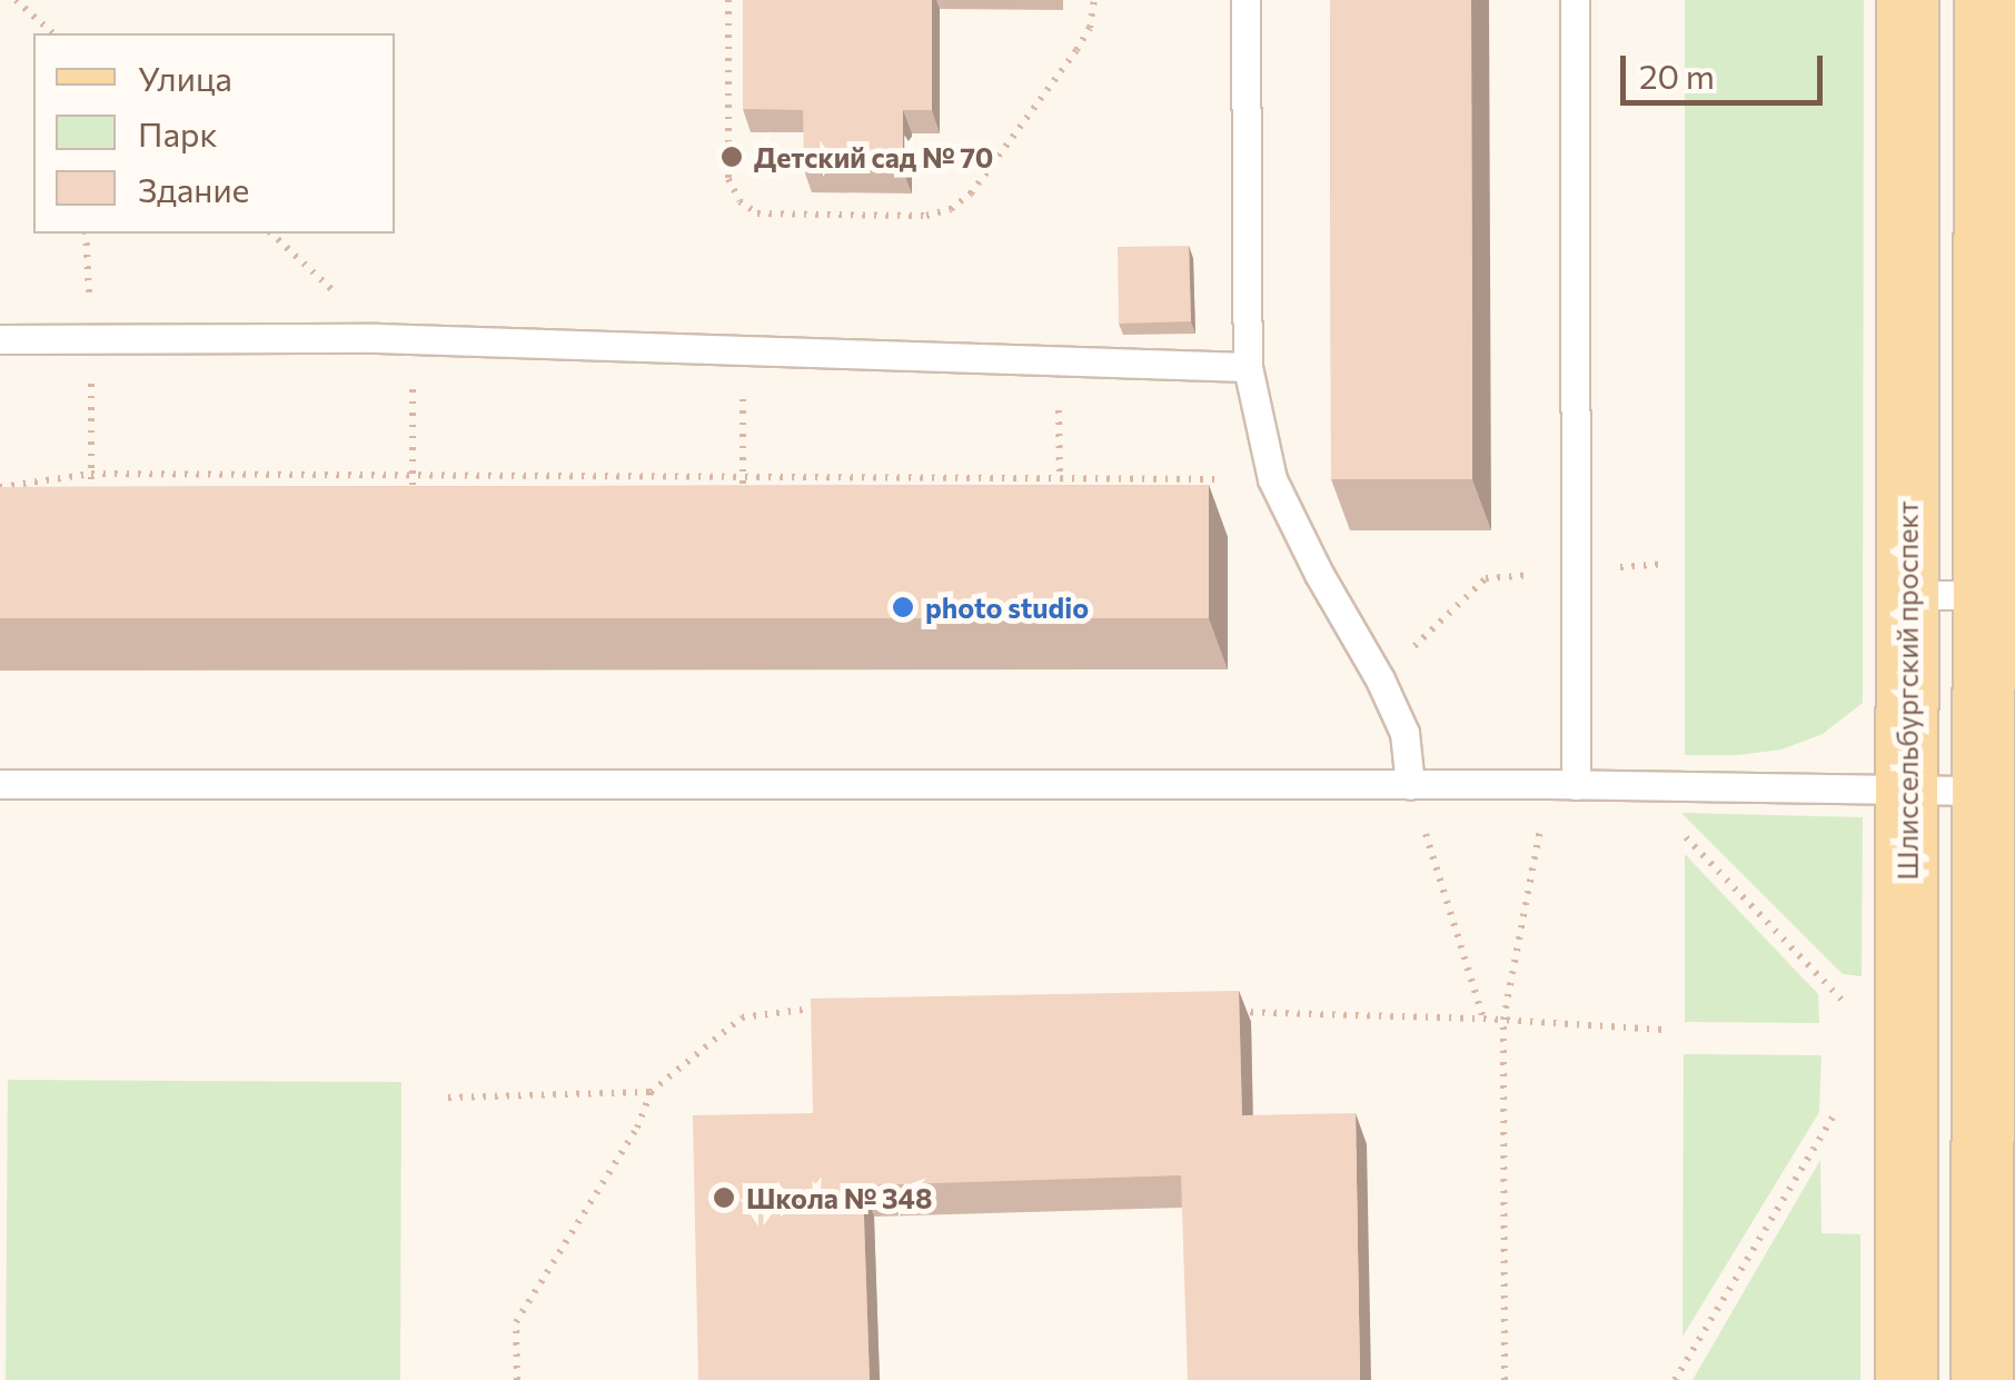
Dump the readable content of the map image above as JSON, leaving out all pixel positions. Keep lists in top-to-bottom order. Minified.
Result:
{"streets":{"main road":["Шлиссельбургский проспект"]},"places":["Детский сад № 70","photo studio","Школа № 348"],"legend":["Улица","Парк","Здание"],"scale_bar":"20 m"}
